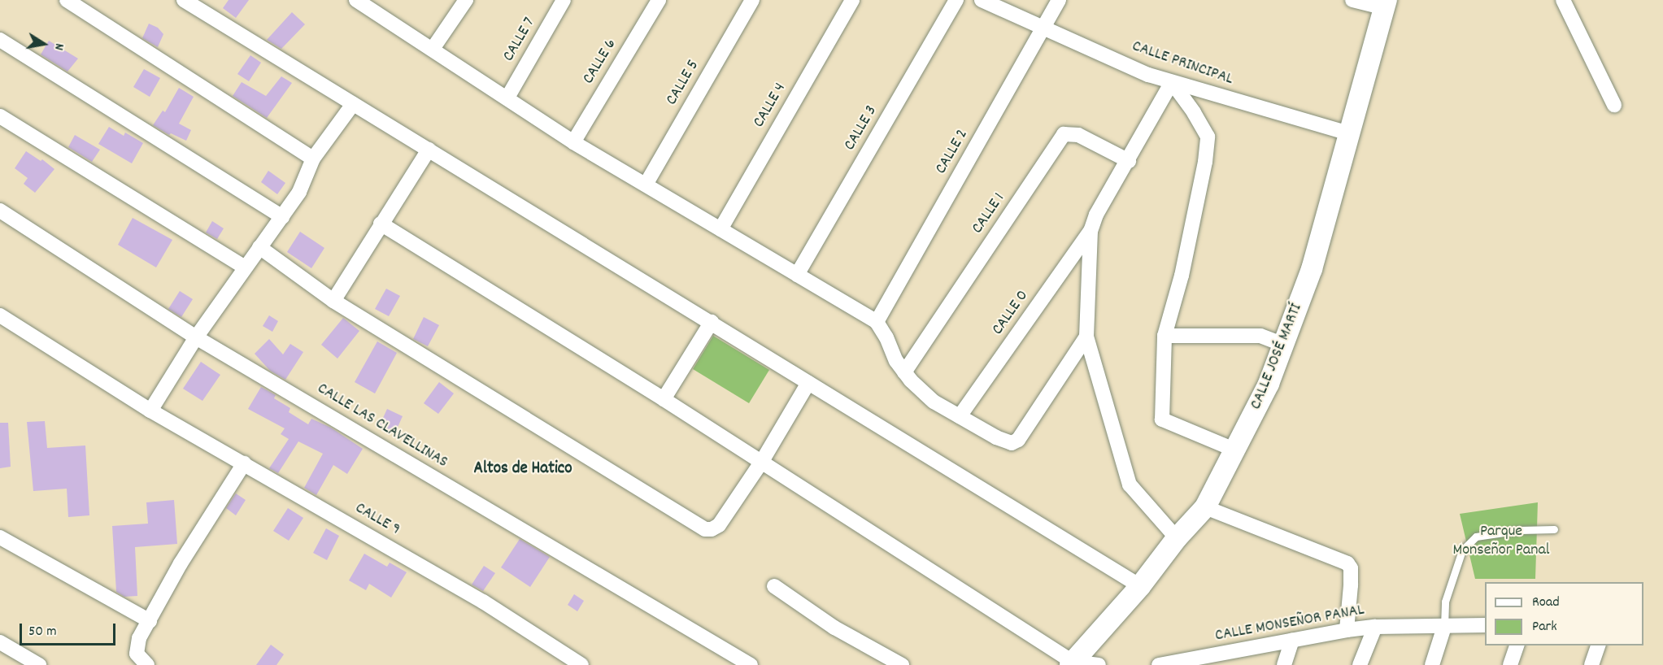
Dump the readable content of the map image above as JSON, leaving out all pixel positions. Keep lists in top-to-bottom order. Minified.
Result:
{"streets":{"main road":["CALLE JOSÉ MARTÍ"],"street":["CALLE 7","CALLE 6","CALLE PRINCIPAL","CALLE 5","CALLE 4","CALLE 3","CALLE 2","CALLE 1","CALLE 0","CALLE LAS CLAVELLINAS","CALLE 9","CALLE MONSEÑOR PANAL"]},"crossings":[["CALLE PRINCIPAL","CALLE 2"],["CALLE PRINCIPAL","CALLE JOSÉ MARTÍ"]],"districts":["Altos de Hatico"],"parks":["Parque Monseñor Panal"],"legend":["Road","Park"],"scale_bar":"50 m","north":"right"}
